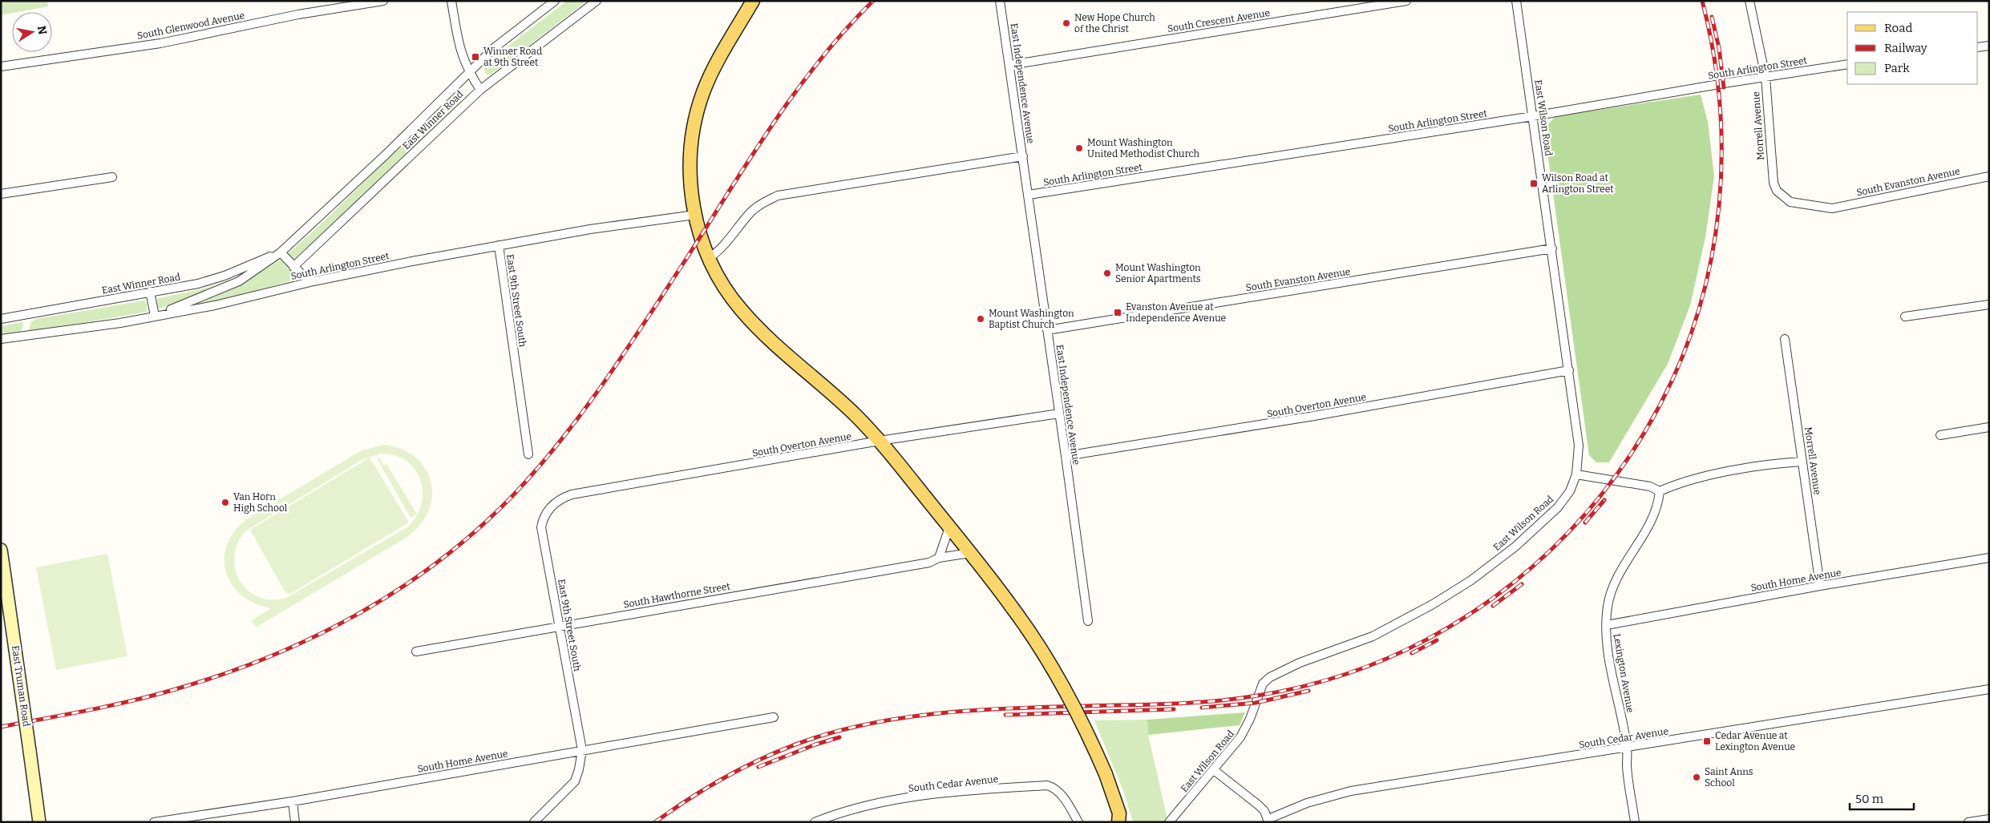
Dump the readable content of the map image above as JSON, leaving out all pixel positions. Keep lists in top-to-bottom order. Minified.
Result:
{"streets":{"main road":["East Truman Road"],"street":["South Crescent Avenue","South Glenwood Avenue","South Arlington Street","East Independence Avenue","East Wilson Road","East Winner Road","Morrell Avenue","South Evanston Avenue","East 9th Street South","South Overton Avenue","South Home Avenue","South Hawthorne Street","Lexington Avenue","South Cedar Avenue"]},"crossings":[["South Crescent Avenue","East Independence Avenue"],["South Arlington Street","East Independence Avenue"],["South Arlington Street","East Wilson Road"],["South Arlington Street","East Winner Road"],["South Arlington Street","Morrell Avenue"],["South Arlington Street","East 9th Street South"],["East Independence Avenue","South Evanston Avenue"],["East Independence Avenue","South Overton Avenue"],["East Wilson Road","South Evanston Avenue"],["East Wilson Road","South Overton Avenue"],["Morrell Avenue","South Evanston Avenue"],["Morrell Avenue","South Home Avenue"],["East 9th Street South","South Overton Avenue"],["East 9th Street South","South Home Avenue"],["East 9th Street South","South Hawthorne Street"],["South Home Avenue","Lexington Avenue"],["Lexington Avenue","South Cedar Avenue"]],"places":{"other":["New Hope Church of the Christ","Mount Washington United Methodist Church","Mount Washington Senior Apartments","Mount Washington Baptist Church","Van Horn High School","Saint Anns School"],"transit":["Winner Road at 9th Street","Wilson Road at Arlington Street","Evanston Avenue at Independence Avenue","Cedar Avenue at Lexington Avenue"]},"legend":["Road","Railway","Park"],"scale_bar":"50 m","north":"right"}
